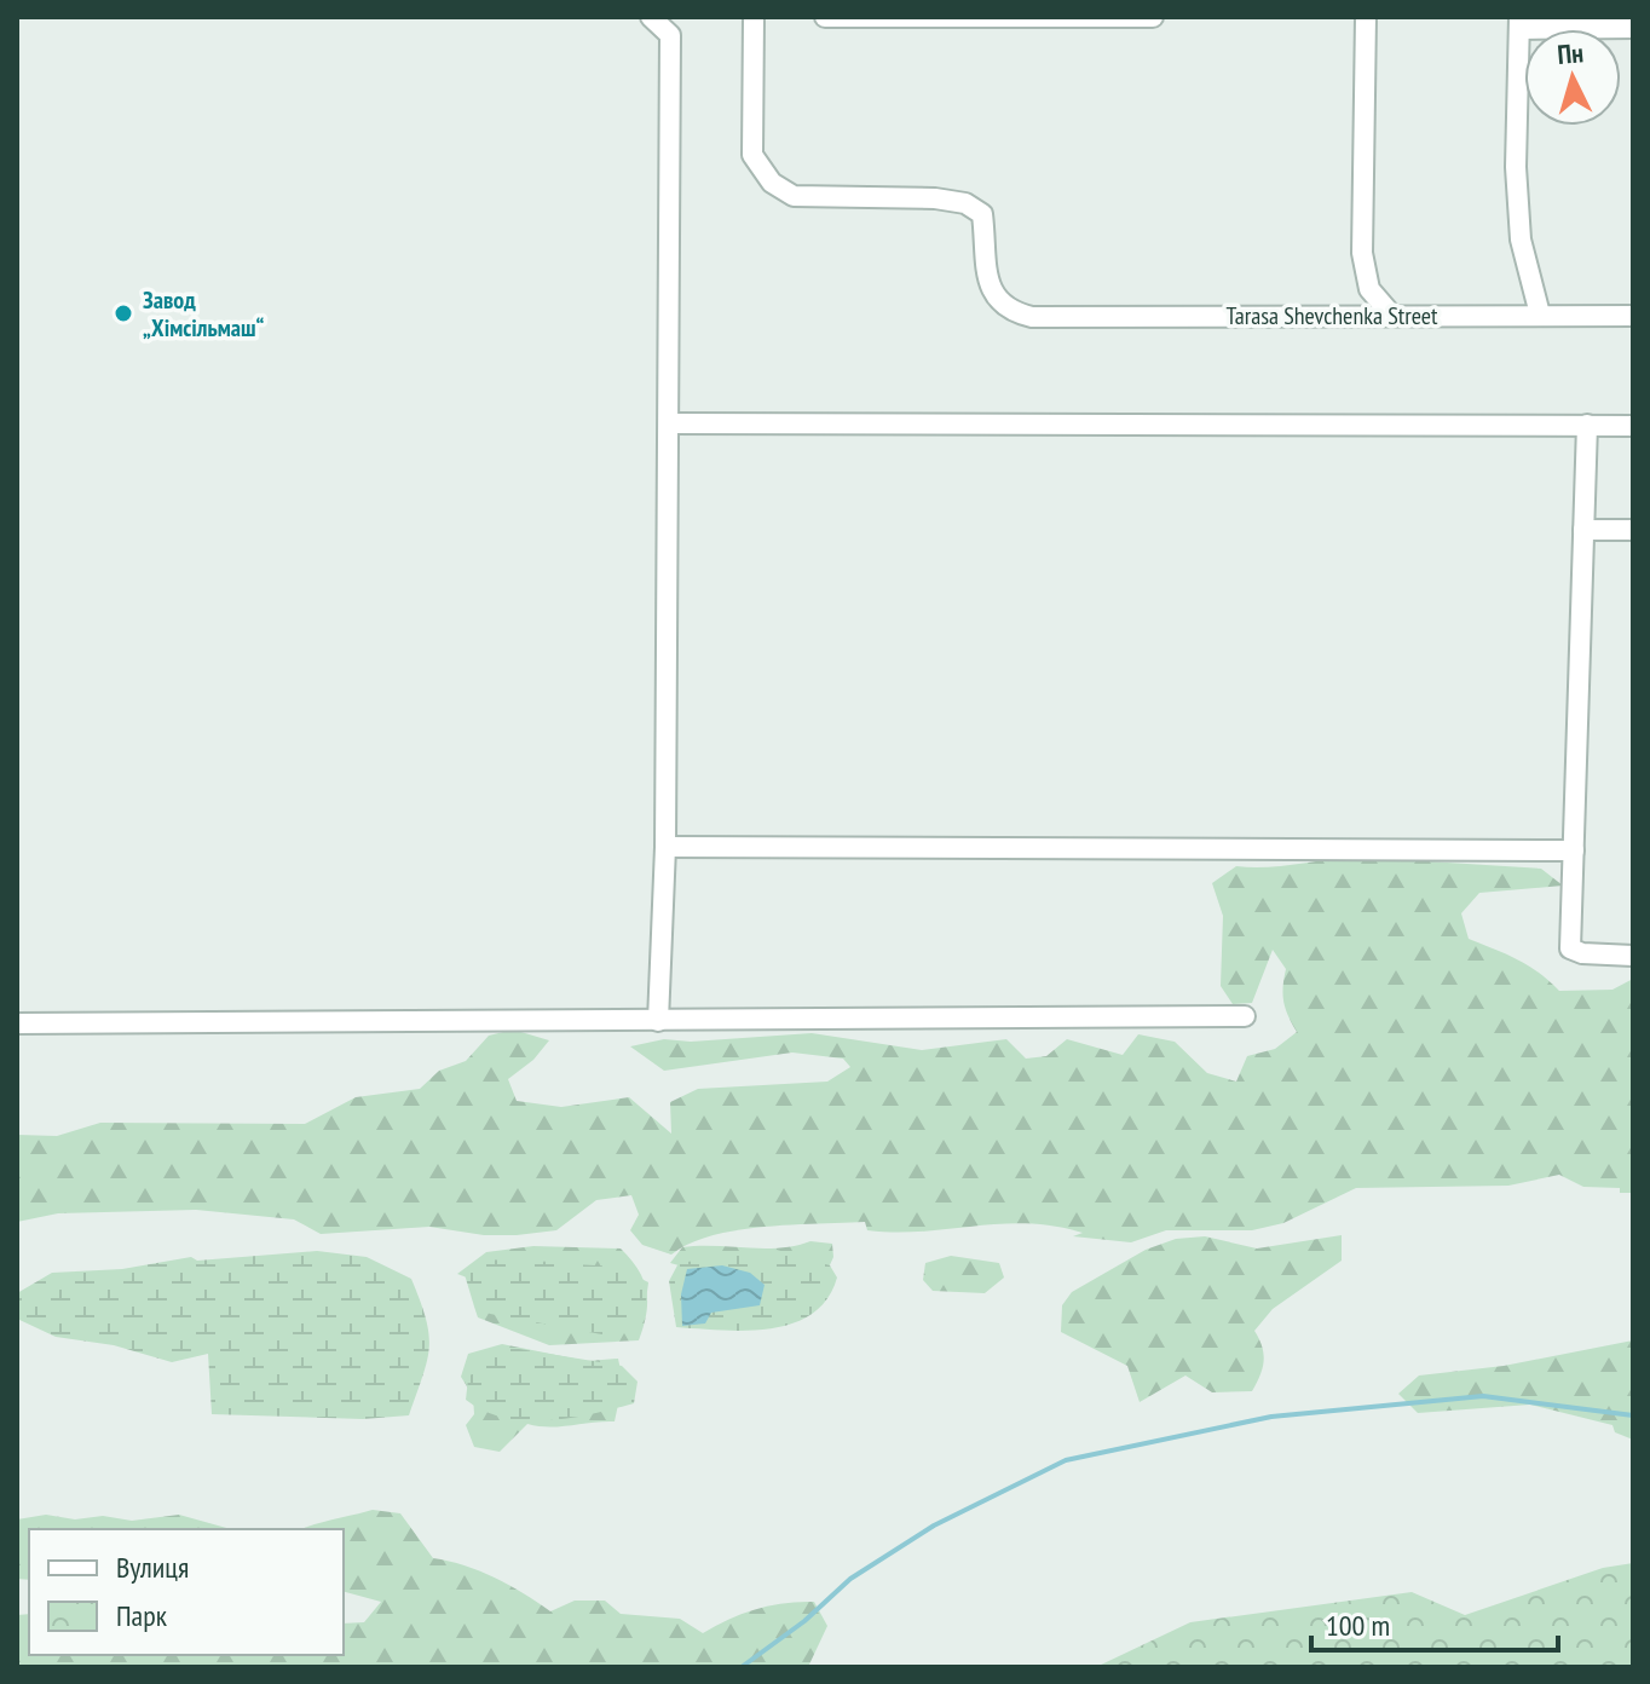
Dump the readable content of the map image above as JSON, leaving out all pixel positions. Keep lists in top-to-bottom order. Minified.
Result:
{"streets":{"lane":["Tarasa Shevchenka Street"]},"places":["Завод „Хімсільмаш“"],"legend":["Вулиця","Парк"],"scale_bar":"100 m","north":"top"}
